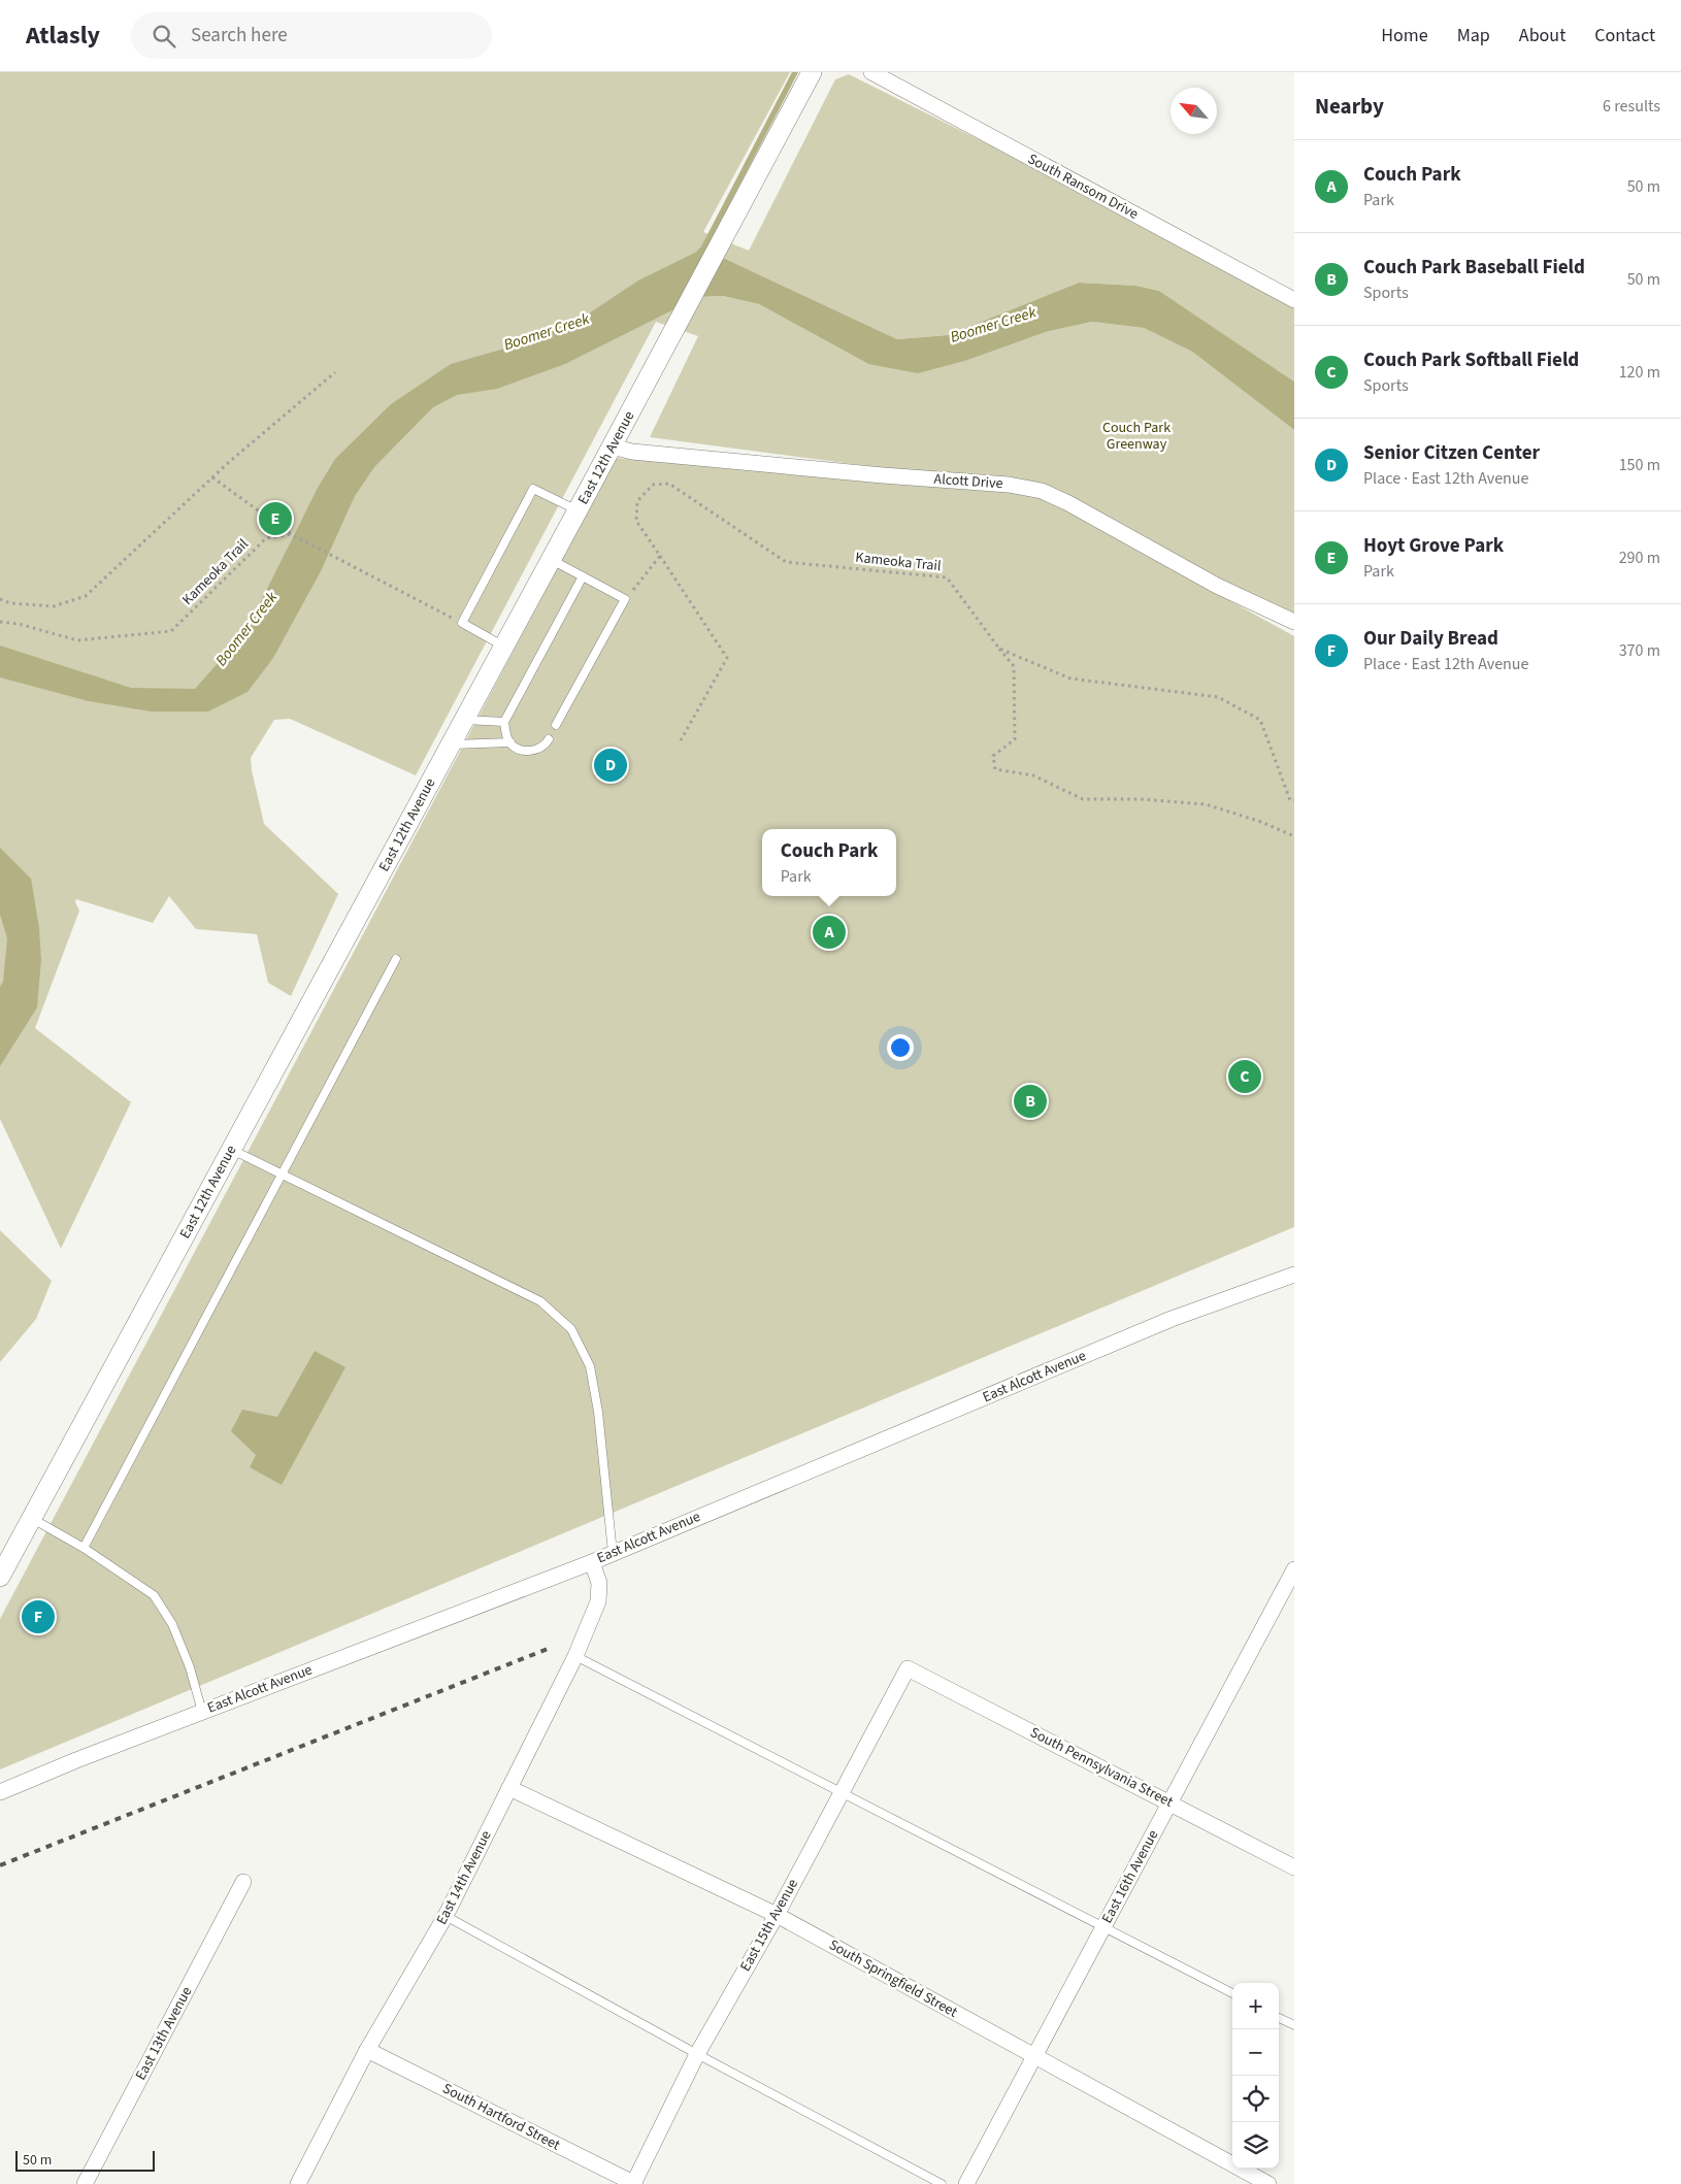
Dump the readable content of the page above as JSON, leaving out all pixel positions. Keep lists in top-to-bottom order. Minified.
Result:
{"streets":{"street":["South Ransom Drive","East 12th Avenue","Alcott Drive","East Alcott Avenue","South Pennsylvania Street","East 16th Avenue","East 14th Avenue","East 15th Avenue","South Springfield Street","East 13th Avenue","South Hartford Street"],"path":["Kameoka Trail"]},"crossings":[["East 12th Avenue","Alcott Drive"],["East Alcott Avenue","East 14th Avenue"],["South Pennsylvania Street","East 16th Avenue"],["South Pennsylvania Street","East 15th Avenue"],["East 16th Avenue","South Springfield Street"],["East 14th Avenue","South Springfield Street"],["East 14th Avenue","South Hartford Street"],["East 15th Avenue","South Springfield Street"],["East 15th Avenue","South Hartford Street"]],"water":["Boomer Creek"],"parks":["Couch Park Greenway"],"scale_bar":"50 m","north":"top left","page":{"header":"Atlasly","search":"Search here","nav":["Home","Map","About","Contact"],"heading":["Nearby","6 results"],"list":[{"mark":"A","name":"Couch Park","note":"Park","value":"50 m"},{"mark":"B","name":"Couch Park Baseball Field","note":"Sports","value":"50 m"},{"mark":"C","name":"Couch Park Softball Field","note":"Sports","value":"120 m"},{"mark":"D","name":"Senior Citzen Center","note":"Place · East 12th Avenue","value":"150 m"},{"mark":"E","name":"Hoyt Grove Park","note":"Park","value":"290 m"},{"mark":"F","name":"Our Daily Bread","note":"Place · East 12th Avenue","value":"370 m"}],"pins":["E","D","A","C","B","F"],"popup":["Couch Park","Park"],"map_buttons":["+","−"],"scale":"50 m"}}
